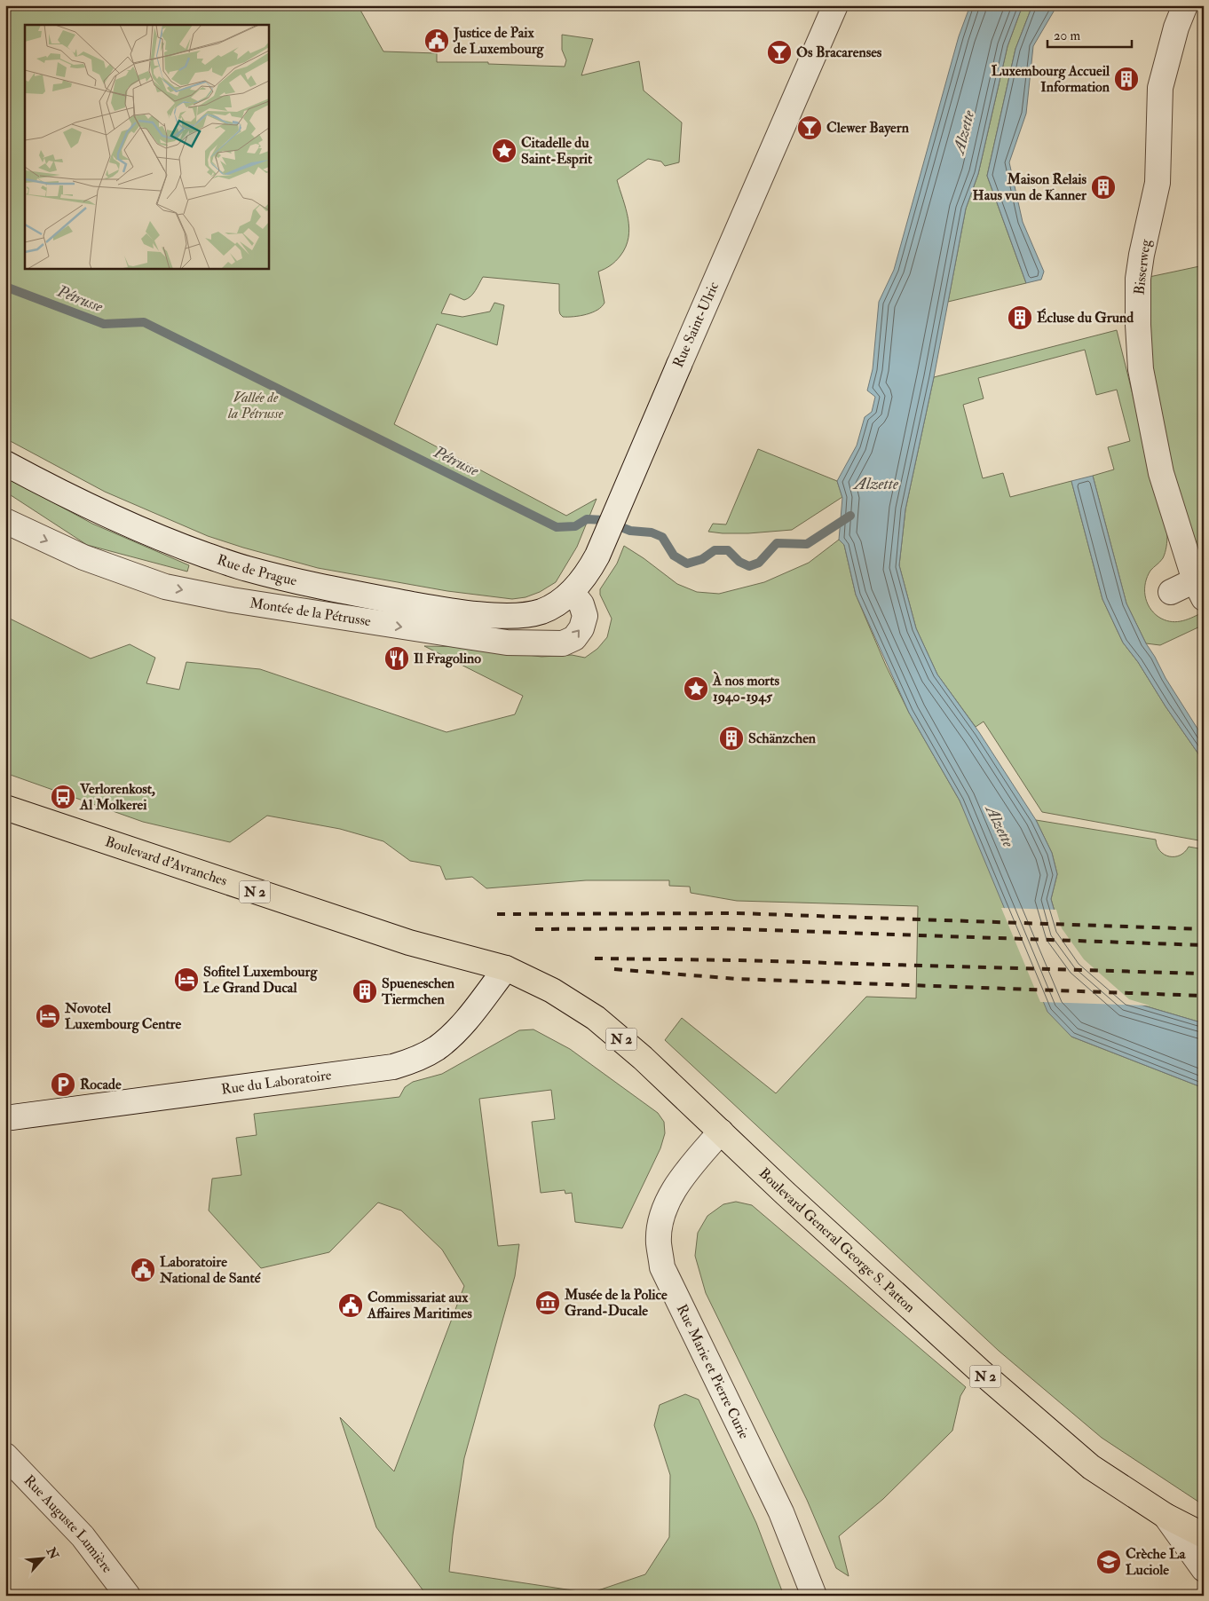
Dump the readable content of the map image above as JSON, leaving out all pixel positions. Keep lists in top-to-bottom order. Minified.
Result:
{"streets":{"main road":["Boulevard d'Avranches","N 2","Boulevard General George S. Patton"],"street":["Bisserweg","Rue Saint-Ulric","Rue de Prague","Montée de la Pétrusse","Rue du Laboratoire","Rue Marie et Pierre Curie","Rue Auguste Lumière"]},"crossings":[["Rue Saint-Ulric","Rue de Prague"],["Rue Saint-Ulric","Montée de la Pétrusse"],["Boulevard d'Avranches","Rue du Laboratoire"],["Boulevard d'Avranches","Boulevard General George S. Patton"],["Rue du Laboratoire","Boulevard General George S. Patton"],["Boulevard General George S. Patton","Rue Marie et Pierre Curie"]],"one_way":["Montée de la Pétrusse"],"water":["Alzette","Pétrusse"],"parks":["Vallée de la Pétrusse"],"places":{"public building":["Justice de Paix de Luxembourg","Laboratoire National de Santé","Commissariat aux Affaires Maritimes"],"bar":["Os Bracarenses","Clewer Bayern"],"building":["Luxembourg Accueil Information","Maison Relais Haus vun de Kanner","Écluse du Grund","Schänzchen","Spueneschen Tiermchen"],"place":["Citadelle du Saint-Esprit","À nos morts 1940-1945"],"restaurant":["Il Fragolino"],"bus stop":["Verlorenkost, Al Molkerei"],"hotel":["Sofitel Luxembourg Le Grand Ducal","Novotel Luxembourg Centre"],"parking":["Rocade"],"museum":["Musée de la Police Grand-Ducale"],"school or university":["Crèche La Luciole"]},"scale_bar":"20 m","north":"top right"}
